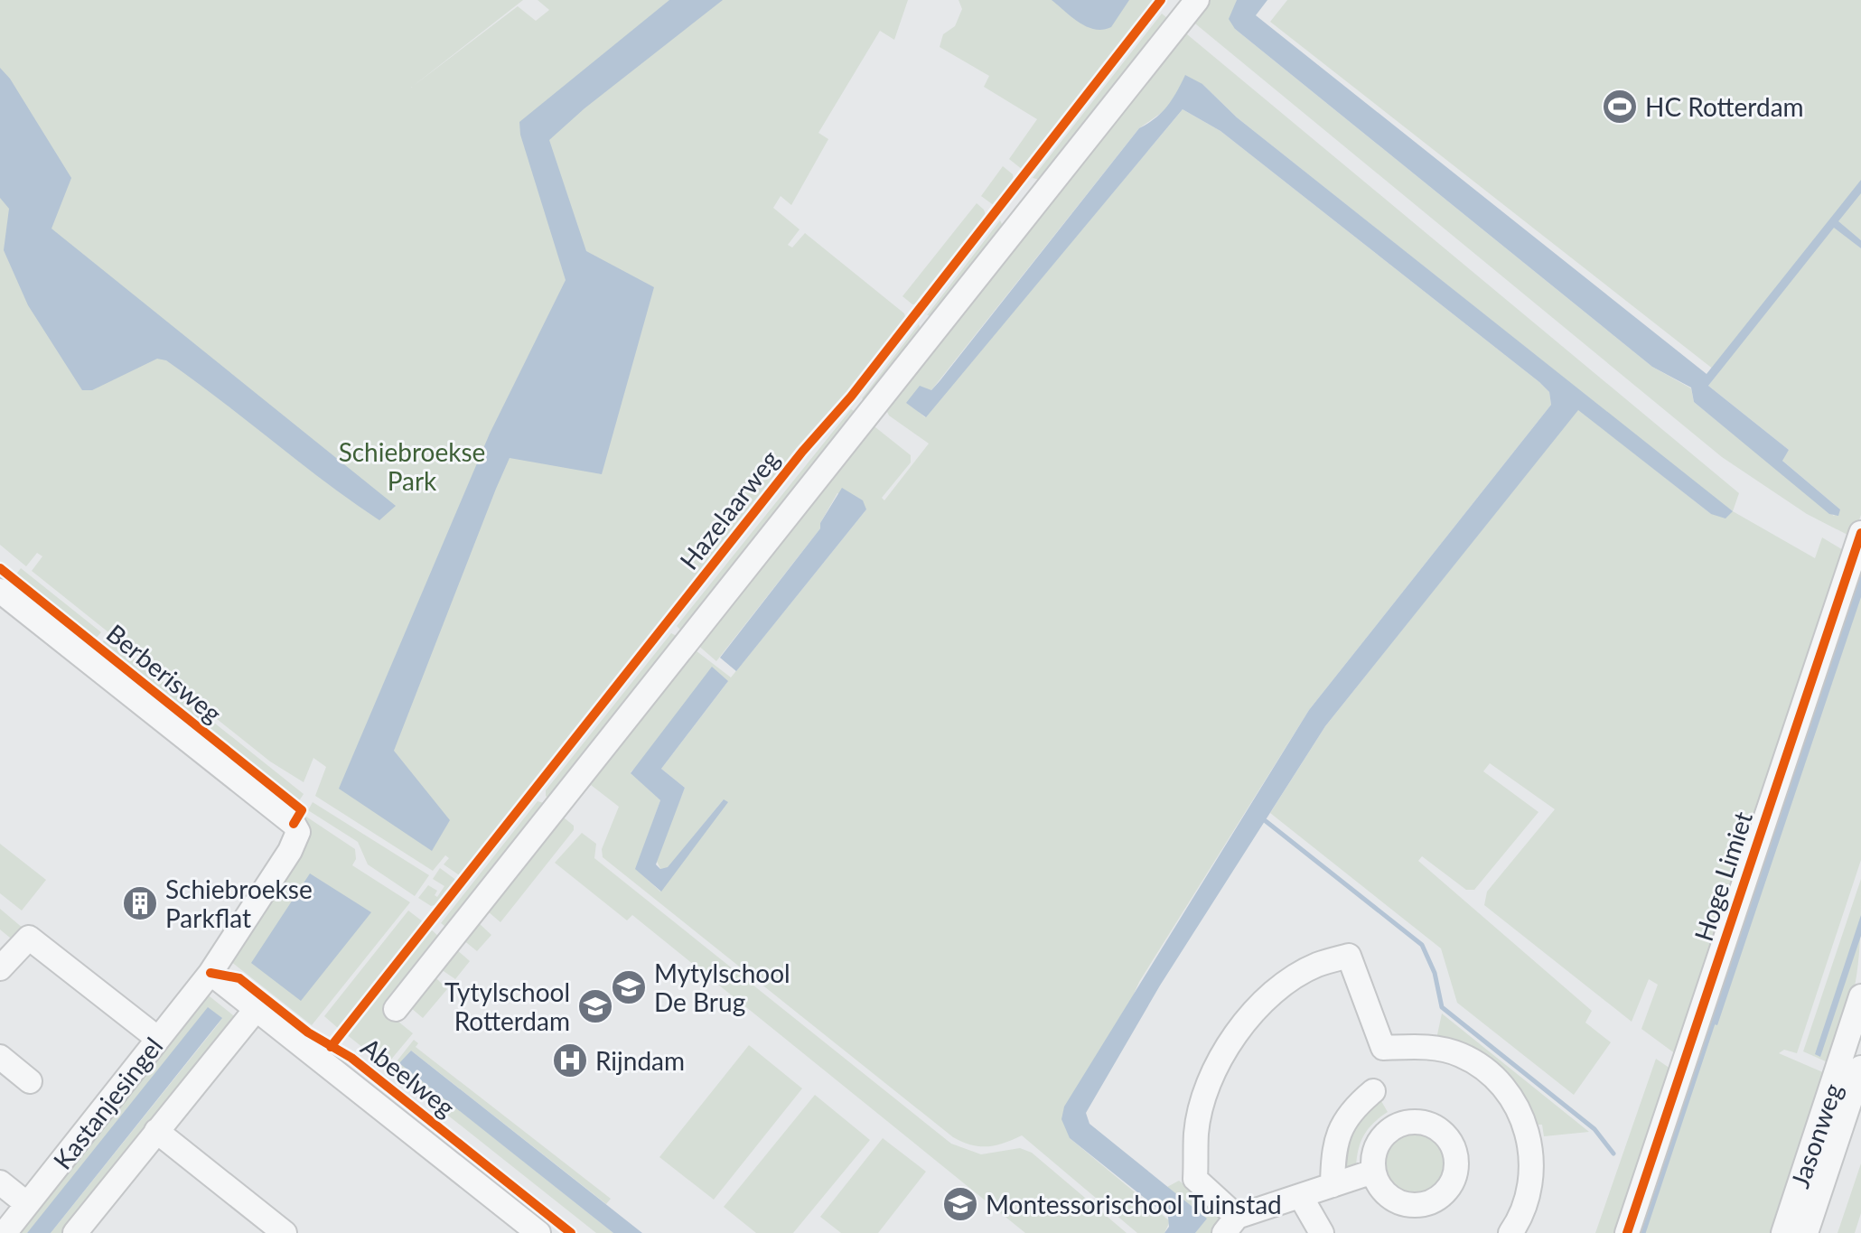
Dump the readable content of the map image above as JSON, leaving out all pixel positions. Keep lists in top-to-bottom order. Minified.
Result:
{"streets":{"street":["Hazelaarweg","Berberisweg","Hoge Limiet","Abeelweg","Kastanjesingel","Jasonweg"]},"crossings":[["Berberisweg","Abeelweg"],["Berberisweg","Kastanjesingel"],["Abeelweg","Kastanjesingel"]],"parks":["Schiebroekse Park"],"places":{"sports":["HC Rotterdam"],"building":["Schiebroekse Parkflat"],"school or university":["Mytylschool De Brug","Tytylschool Rotterdam","Montessorischool Tuinstad"],"hospital":["Rijndam"]}}
